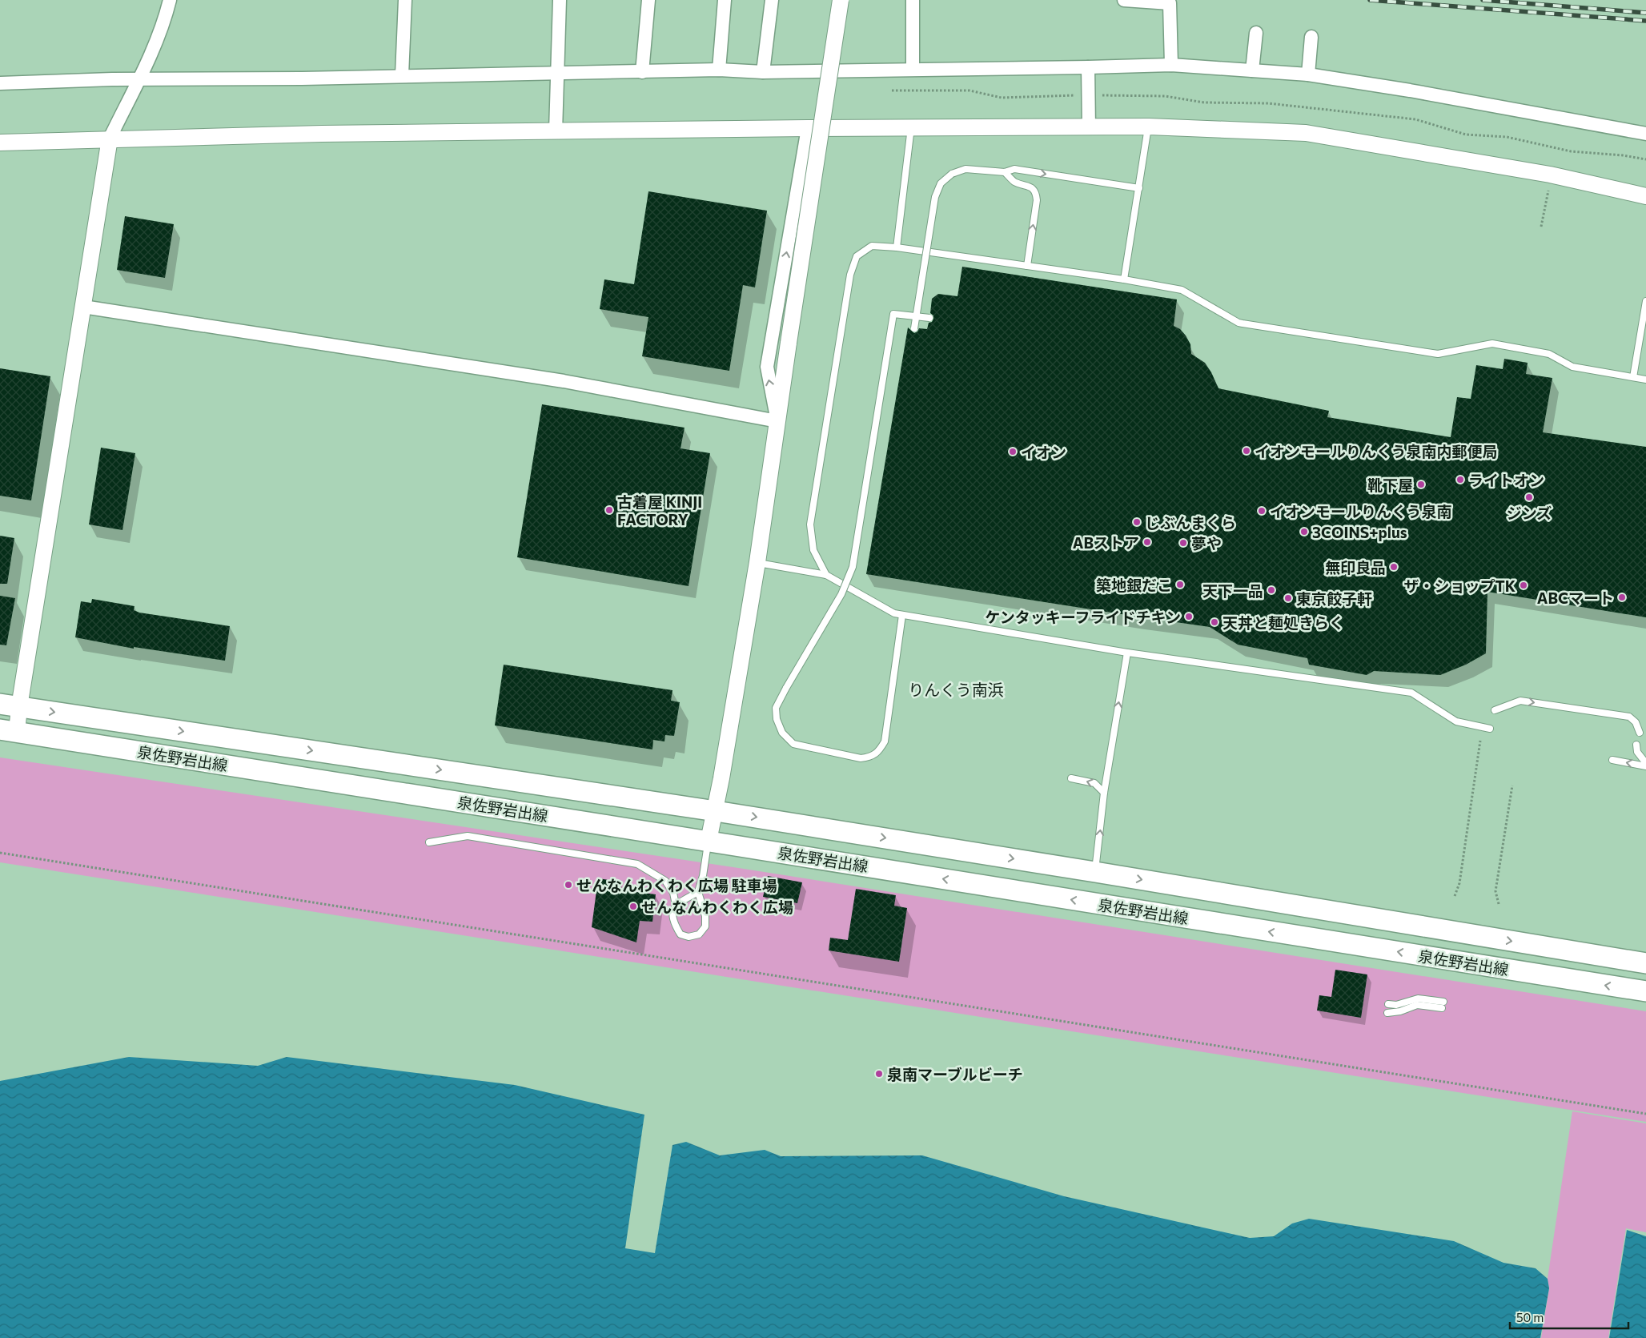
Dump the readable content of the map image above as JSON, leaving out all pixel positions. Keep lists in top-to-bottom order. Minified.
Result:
{"streets":{"main road":["泉佐野岩出線"]},"districts":["りんくう南浜"],"places":["イオンモールりんくう泉南内郵便局","イオン","ライトオン","靴下屋","ジンズ","古着屋 KINJI FACTORY","イオンモールりんくう泉南","じぶんまくら","3COINS+plus","ABストア","夢や","無印良品","築地銀だこ","ザ・ショップTK","天下一品","ABCマート","東京餃子軒","ケンタッキーフライドチキン","天丼と麺処きらく","せんなんわくわく広場 駐車場","せんなんわくわく広場","泉南マーブルビーチ"],"scale_bar":"50 m"}
